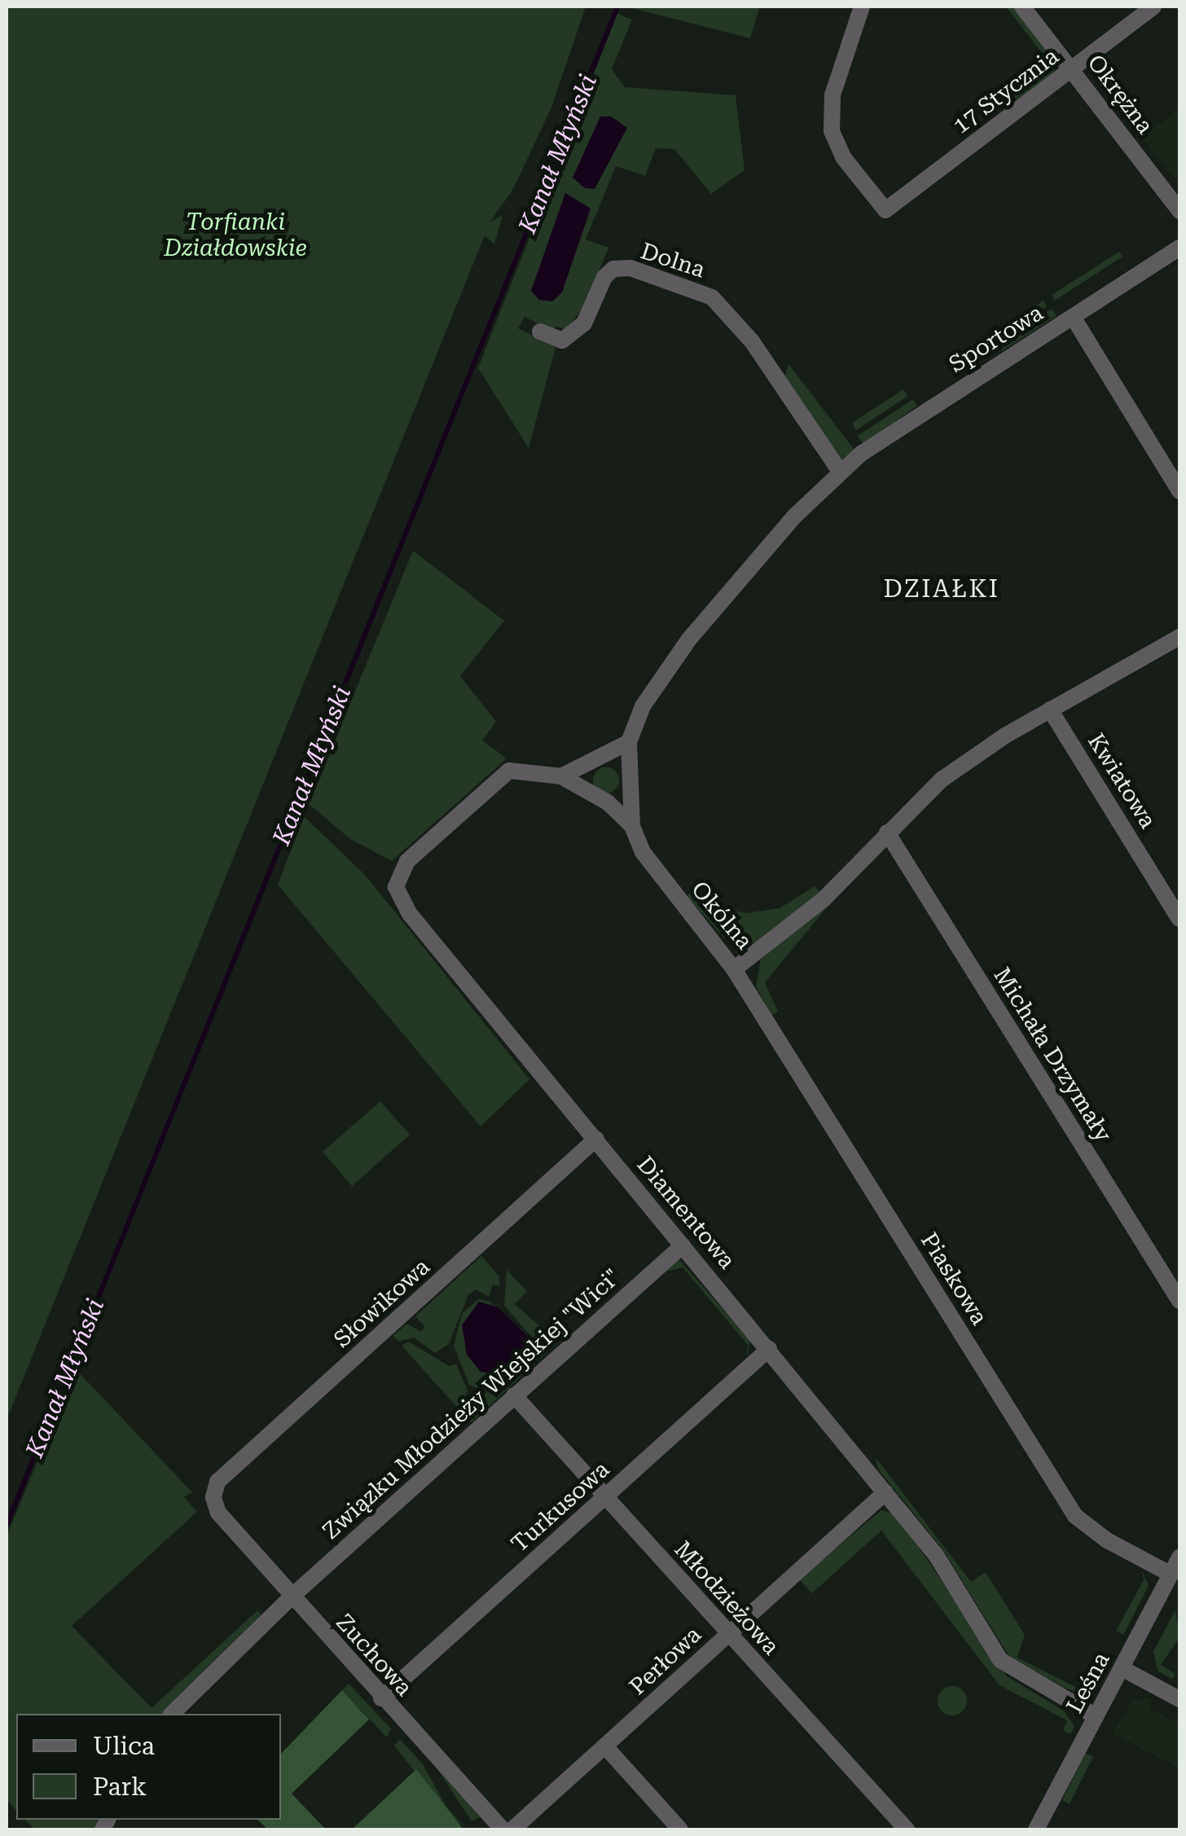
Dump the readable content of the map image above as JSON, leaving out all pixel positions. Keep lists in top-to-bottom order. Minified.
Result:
{"streets":{"street":["17 Stycznia","Okrężna","Dolna","Sportowa","Kwiatowa","Okólna","Michała Drzymały","Diamentowa","Piaskowa","Słowikowa","Związku Młodzieży Wiejskiej \"Wici\"","Turkusowa","Młodzieżowa","Zuchowa","Perłowa","Leśna"]},"crossings":[["17 Stycznia","Okrężna"],["Dolna","Sportowa"],["Dolna","Okólna"],["Sportowa","Okólna"],["Kwiatowa","Okólna"],["Okólna","Michała Drzymały"],["Okólna","Diamentowa"],["Okólna","Piaskowa"],["Diamentowa","Słowikowa"],["Diamentowa","Związku Młodzieży Wiejskiej \"Wici\""],["Diamentowa","Turkusowa"],["Diamentowa","Perłowa"],["Diamentowa","Leśna"],["Piaskowa","Leśna"],["Słowikowa","Zuchowa"],["Związku Młodzieży Wiejskiej \"Wici\"","Młodzieżowa"],["Związku Młodzieży Wiejskiej \"Wici\"","Zuchowa"],["Turkusowa","Młodzieżowa"],["Turkusowa","Zuchowa"],["Młodzieżowa","Perłowa"]],"districts":["DZIAŁKI"],"water":["Kanał Młyński"],"parks":["Torfianki Działdowskie"],"legend":["Ulica","Park"]}
